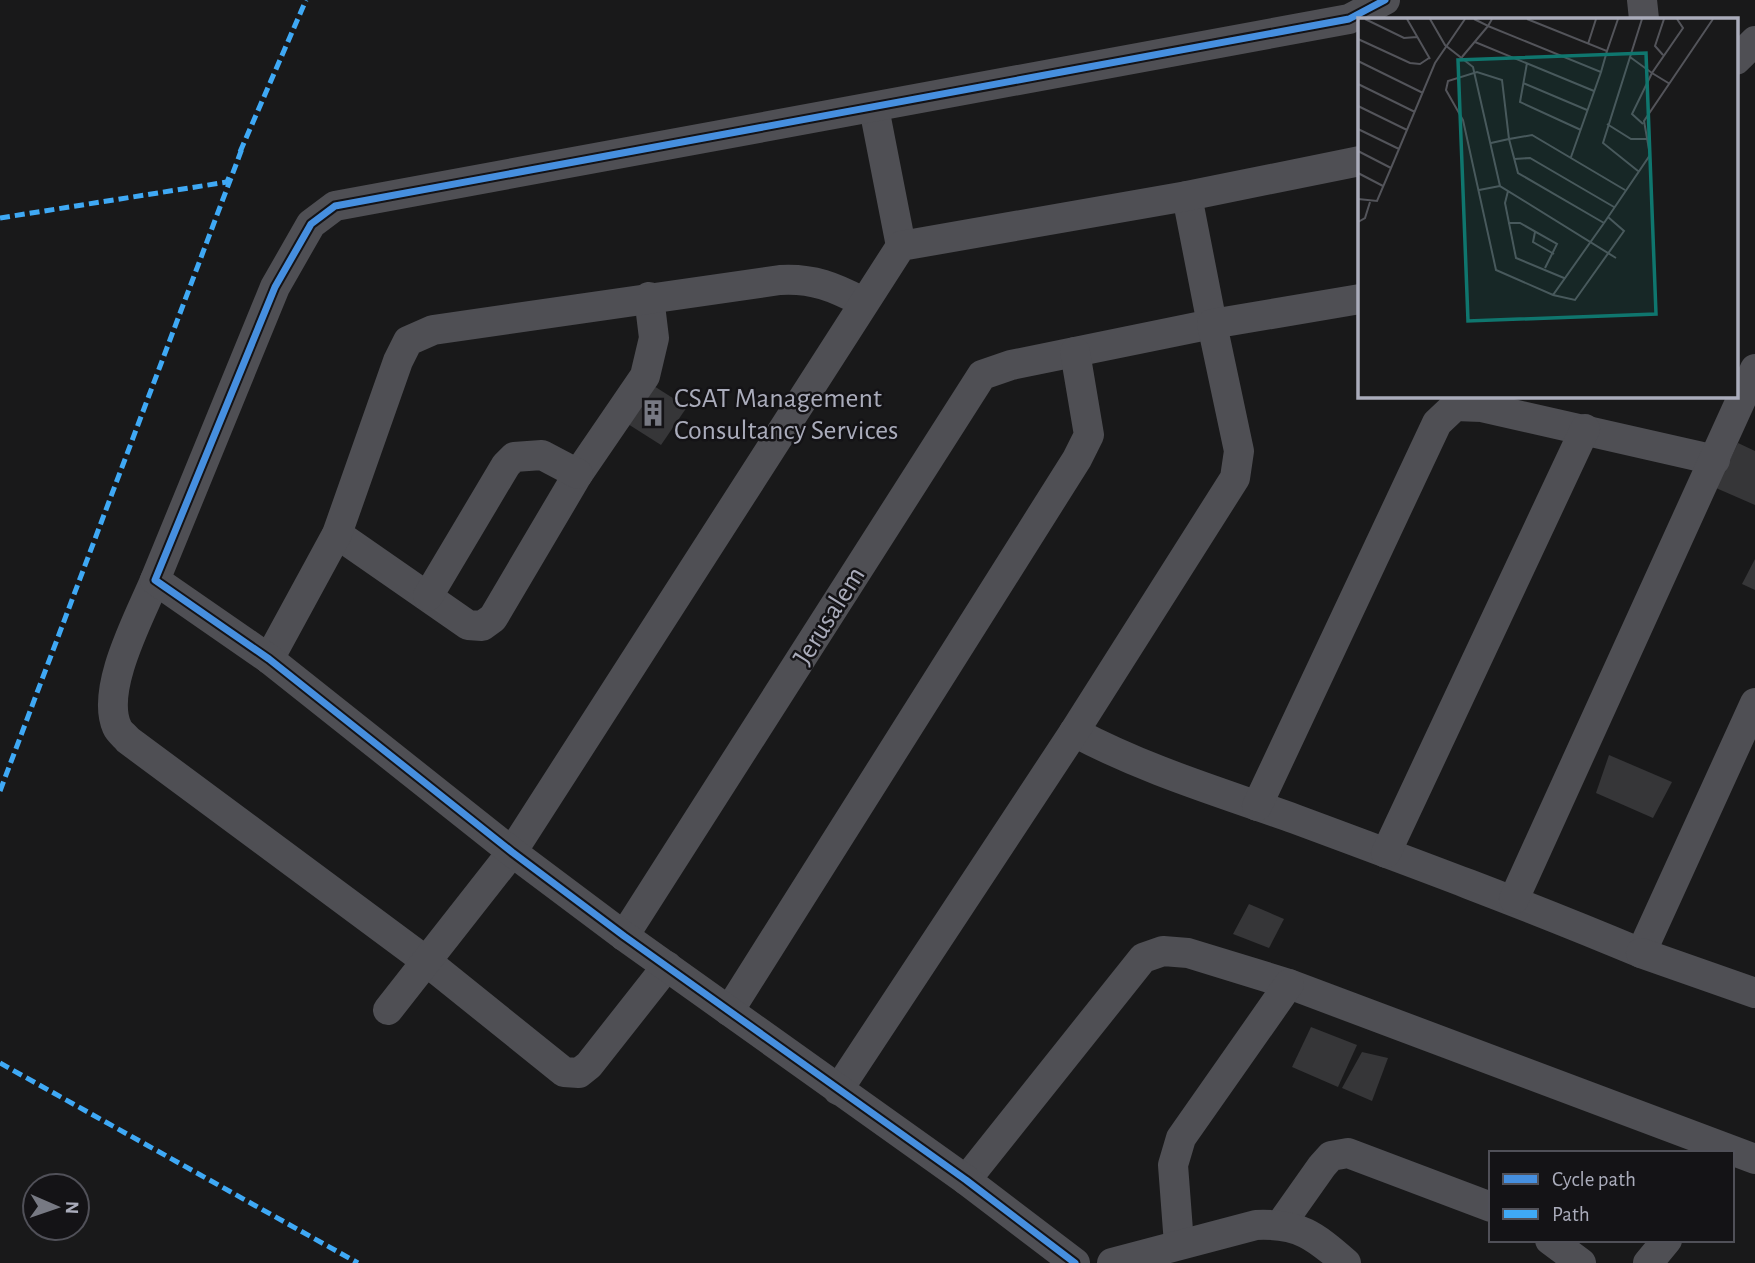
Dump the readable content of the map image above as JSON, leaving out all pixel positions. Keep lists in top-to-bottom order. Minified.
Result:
{"streets":{"street":["Jerusalem"]},"places":{"building":["CSAT Management Consultancy Services"]},"legend":["Cycle path","Path"],"north":"right"}
